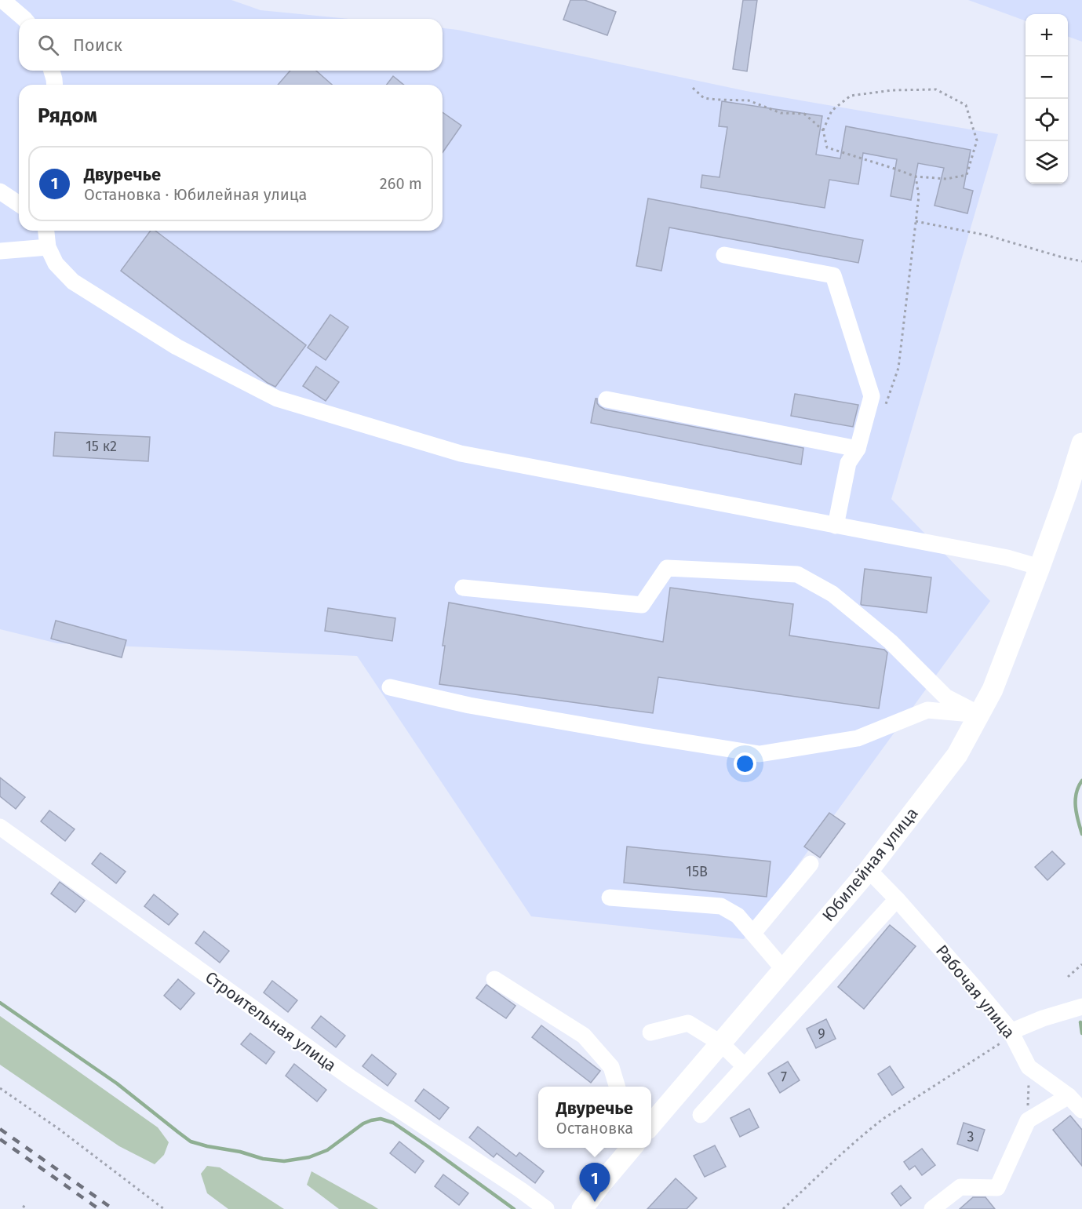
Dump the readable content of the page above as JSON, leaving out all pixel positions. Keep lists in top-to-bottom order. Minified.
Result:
{"streets":{"main road":["Юбилейная улица"],"street":["Рабочая улица","Строительная улица"]},"crossings":[["Юбилейная улица","Рабочая улица"]],"house_numbers":["15 к2","15В","9","7","3"],"page":{"map_buttons":["+","−"],"search":"Поиск","heading":"Рядом","list":[{"mark":"1","name":"Двуречье","note":"Остановка · Юбилейная улица","value":"260 m"}],"popup":["Двуречье","Остановка"],"pins":"1"}}
